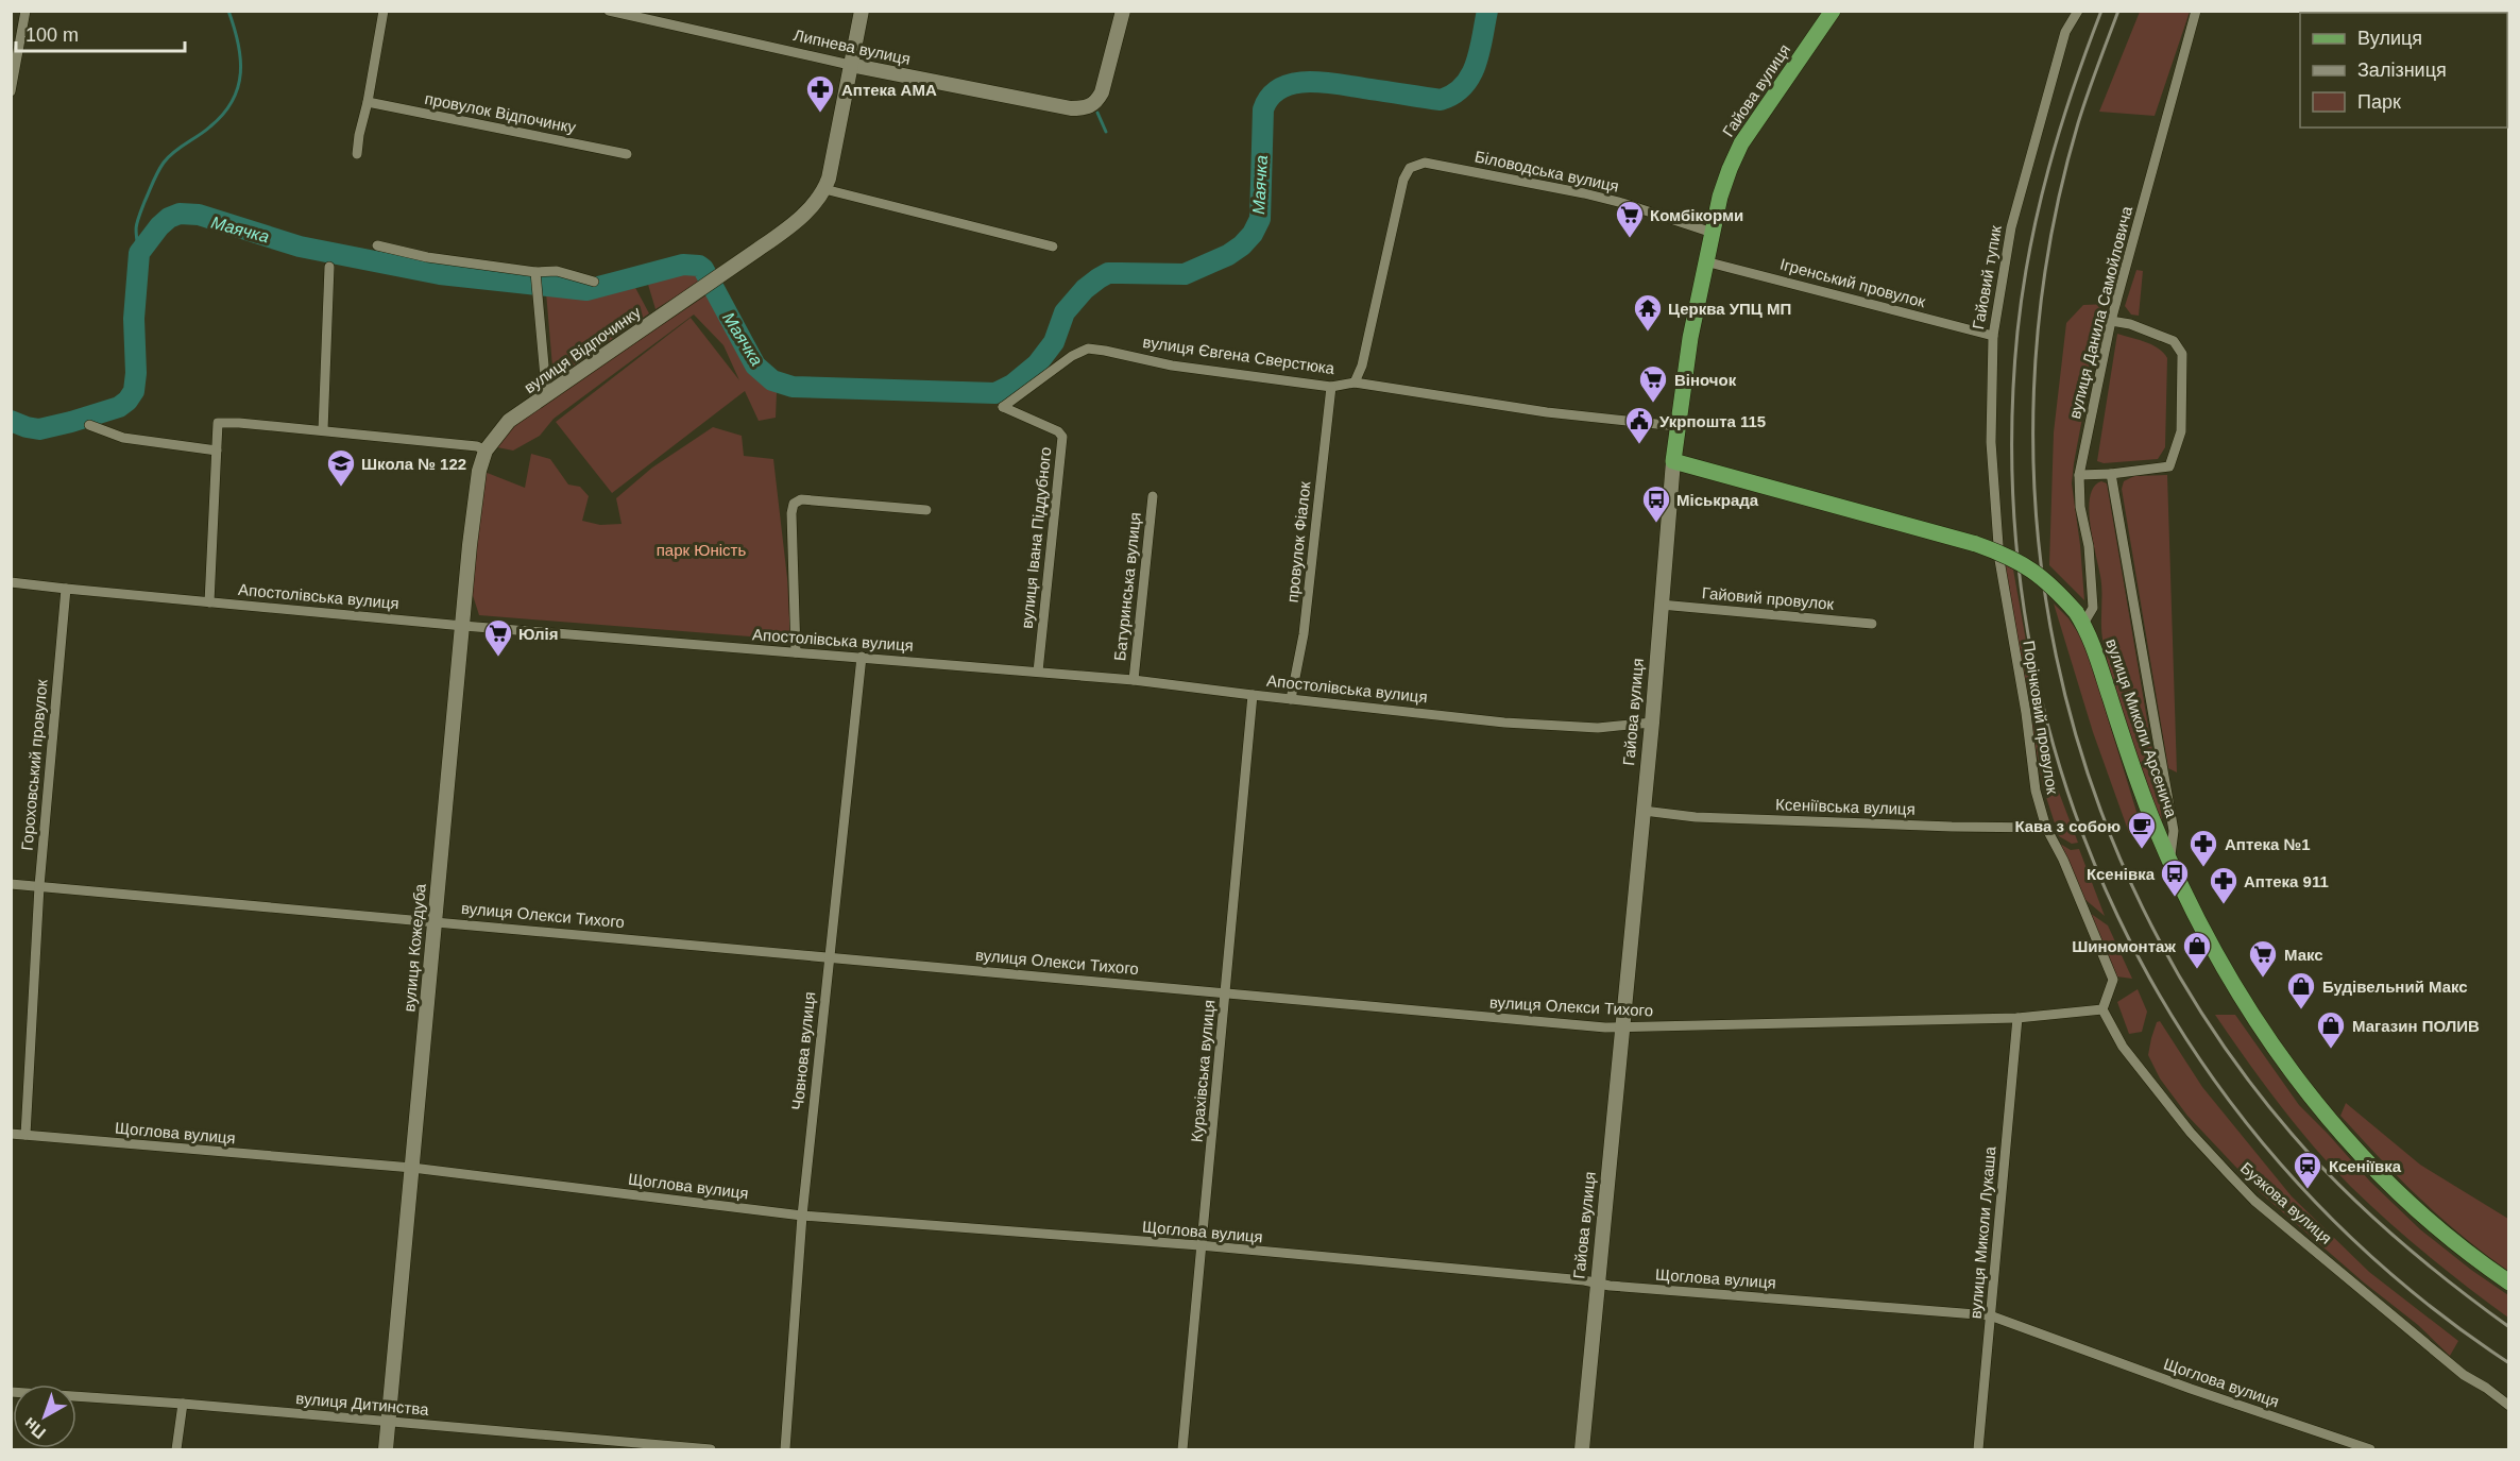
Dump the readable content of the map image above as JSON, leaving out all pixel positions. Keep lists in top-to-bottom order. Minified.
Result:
{"streets":{"main road":["Гайова вулиця","вулиця Миколи Арсенича"],"street":["Липнева вулиця","провулок Відпочинку","Біловодська вулиця","Гайовий тупик","Ігренський провулок","вулиця Данила Самойловича","вулиця Відпочинку","вулиця Євгена Сверстюка","вулиця Івана Піддубного","провулок Фіалок","Батуринська вулиця","Апостолівська вулиця","Гайовий провулок","Порічковий провулок","Гороховський провулок","Ксеніївська вулиця","вулиця Олекси Тихого","вулиця Кожедуба","Човнова вулиця","Курахівська вулиця","Щоглова вулиця","Бузкова вулиця","вулиця Миколи Лукаша","вулиця Дитинства"]},"crossings":[["Липнева вулиця","вулиця Відпочинку"],["Гайова вулиця","Біловодська вулиця"],["Гайова вулиця","Ігренський провулок"],["Гайова вулиця","вулиця Євгена Сверстюка"],["Гайова вулиця","Апостолівська вулиця"],["Гайова вулиця","Гайовий провулок"],["Гайова вулиця","вулиця Миколи Арсенича"],["Гайова вулиця","Ксеніївська вулиця"],["Гайова вулиця","вулиця Олекси Тихого"],["Гайова вулиця","Щоглова вулиця"],["Біловодська вулиця","вулиця Євгена Сверстюка"],["Гайовий тупик","Ігренський провулок"],["Гайовий тупик","Порічковий провулок"],["вулиця Данила Самойловича","вулиця Миколи Арсенича"],["вулиця Відпочинку","вулиця Кожедуба"],["вулиця Євгена Сверстюка","вулиця Івана Піддубного"],["вулиця Євгена Сверстюка","провулок Фіалок"],["вулиця Івана Піддубного","Апостолівська вулиця"],["провулок Фіалок","Апостолівська вулиця"],["Батуринська вулиця","Апостолівська вулиця"],["Апостолівська вулиця","Гороховський провулок"],["Апостолівська вулиця","вулиця Кожедуба"],["Апостолівська вулиця","Човнова вулиця"],["Апостолівська вулиця","Курахівська вулиця"],["Порічковий провулок","Ксеніївська вулиця"],["Порічковий провулок","вулиця Олекси Тихого"],["Порічковий провулок","Бузкова вулиця"],["Гороховський провулок","вулиця Олекси Тихого"],["Гороховський провулок","Щоглова вулиця"],["вулиця Олекси Тихого","вулиця Кожедуба"],["вулиця Олекси Тихого","Човнова вулиця"],["вулиця Олекси Тихого","Курахівська вулиця"],["вулиця Олекси Тихого","Бузкова вулиця"],["вулиця Олекси Тихого","вулиця Миколи Лукаша"],["вулиця Кожедуба","Щоглова вулиця"],["вулиця Кожедуба","вулиця Дитинства"],["Човнова вулиця","Щоглова вулиця"],["Курахівська вулиця","Щоглова вулиця"],["Щоглова вулиця","вулиця Миколи Лукаша"]],"water":["Маячка"],"parks":["парк Юність"],"places":{"pharmacy":["Аптека АМА","Аптека №1","Аптека 911"],"supermarket":["Комбікорми","Віночок","Юлія","Макс"],"temple":["Церква УПЦ МП"],"public building":["Укрпошта 115"],"school or university":["Школа № 122"],"bus stop":["Міськрада","Ксенівка"],"cafe":["Кава з собою"],"shop":["Шиномонтаж","Будівельний Макс","Магазин ПОЛИВ"],"station":["Ксеніївка"]},"legend":["Вулиця","Залізниця","Парк"],"scale_bar":"100 m","north":"bottom left"}
